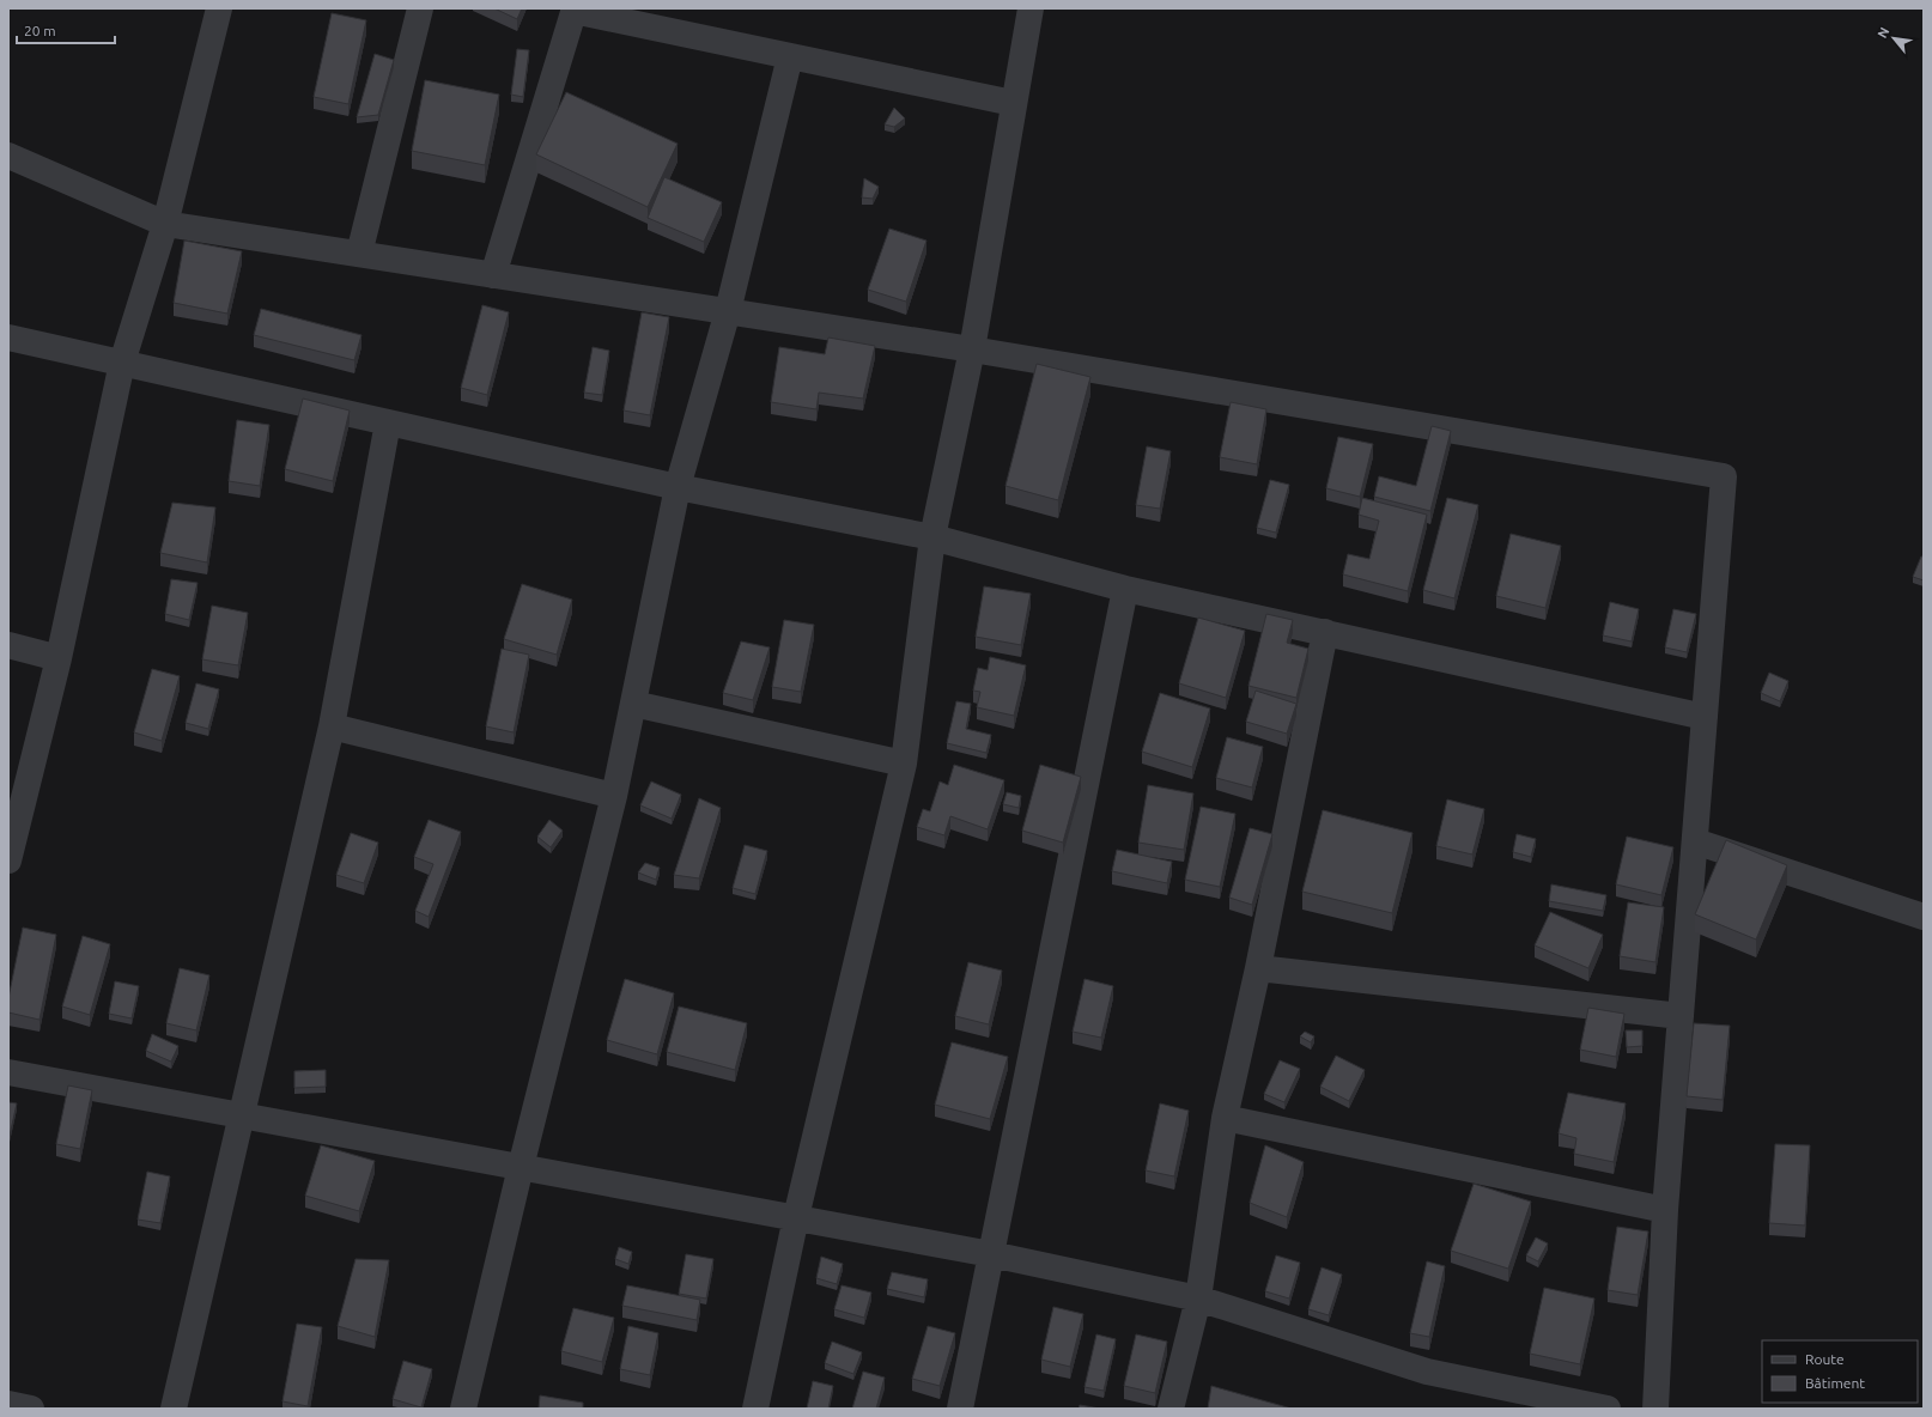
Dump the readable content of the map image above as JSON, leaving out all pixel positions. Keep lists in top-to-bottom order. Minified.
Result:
{"legend":["Route","Bâtiment"],"scale_bar":"20 m","north":"top left"}
